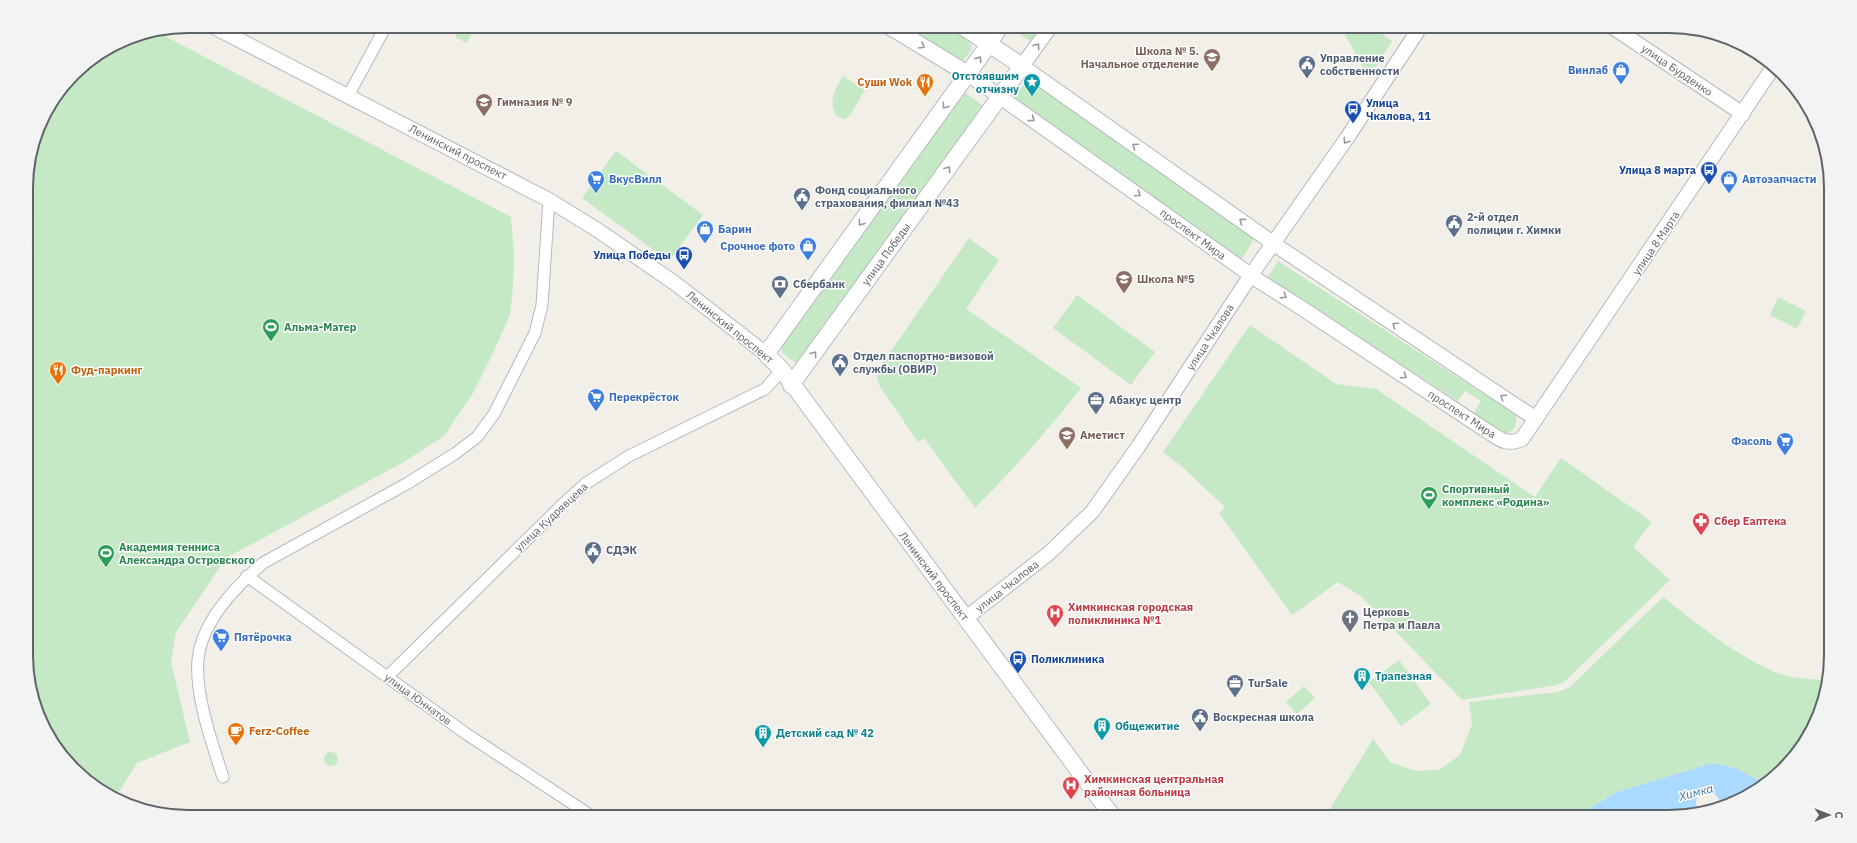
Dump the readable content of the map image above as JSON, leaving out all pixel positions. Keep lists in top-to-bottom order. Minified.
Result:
{"streets":{"main road":["Ленинский проспект","проспект Мира","улица Победы"],"street":["улица Бурденко","улица 8 Марта","улица Чкалова","улица Кудрявцева","улица Юннатов"]},"crossings":[["улица Бурденко","улица 8 Марта"],["Ленинский проспект","улица Победы"],["Ленинский проспект","улица Чкалова"],["Ленинский проспект","улица Кудрявцева"],["проспект Мира","улица 8 Марта"],["проспект Мира","улица Победы"],["проспект Мира","улица Чкалова"],["улица Кудрявцева","улица Юннатов"]],"one_way":["проспект Мира","улица Победы"],"water":["Химка"],"places":{"school or university":["Школа № 5. Начальное отделение","Гимназия № 9","Школа №5","Аметист"],"public building":["Управление собственности","Фонд социального страхования, филиал №43","2-й отдел полиции г. Химки","Отдел паспортно-визовой службы (ОВИР)","СДЭК","Воскресная школа"],"shop":["Винлаб","Автозапчасти","Барин","Срочное фото"],"restaurant":["Суши Wok","Фуд-паркинг"],"place":["Отстоявшим отчизну"],"bus stop":["Улица Чкалова, 11","Улица 8 марта","Улица Победы","Поликлиника"],"supermarket":["ВкусВилл","Перекрёсток","Фасоль","Пятёрочка"],"bank":["Сбербанк"],"sports":["Альма-Матер","Спортивный комплекс «Родина»","Академия тенниса Александра Островского"],"office":["Абакус центр","TurSale"],"pharmacy":["Сбер Еаптека"],"hospital":["Химкинская городская поликлиника №1","Химкинская центральная районная больница"],"church":["Церковь Петра и Павла"],"building":["Трапезная","Общежитие","Детский сад № 42"],"cafe":["Ferz-Coffee"]},"north":"right"}
